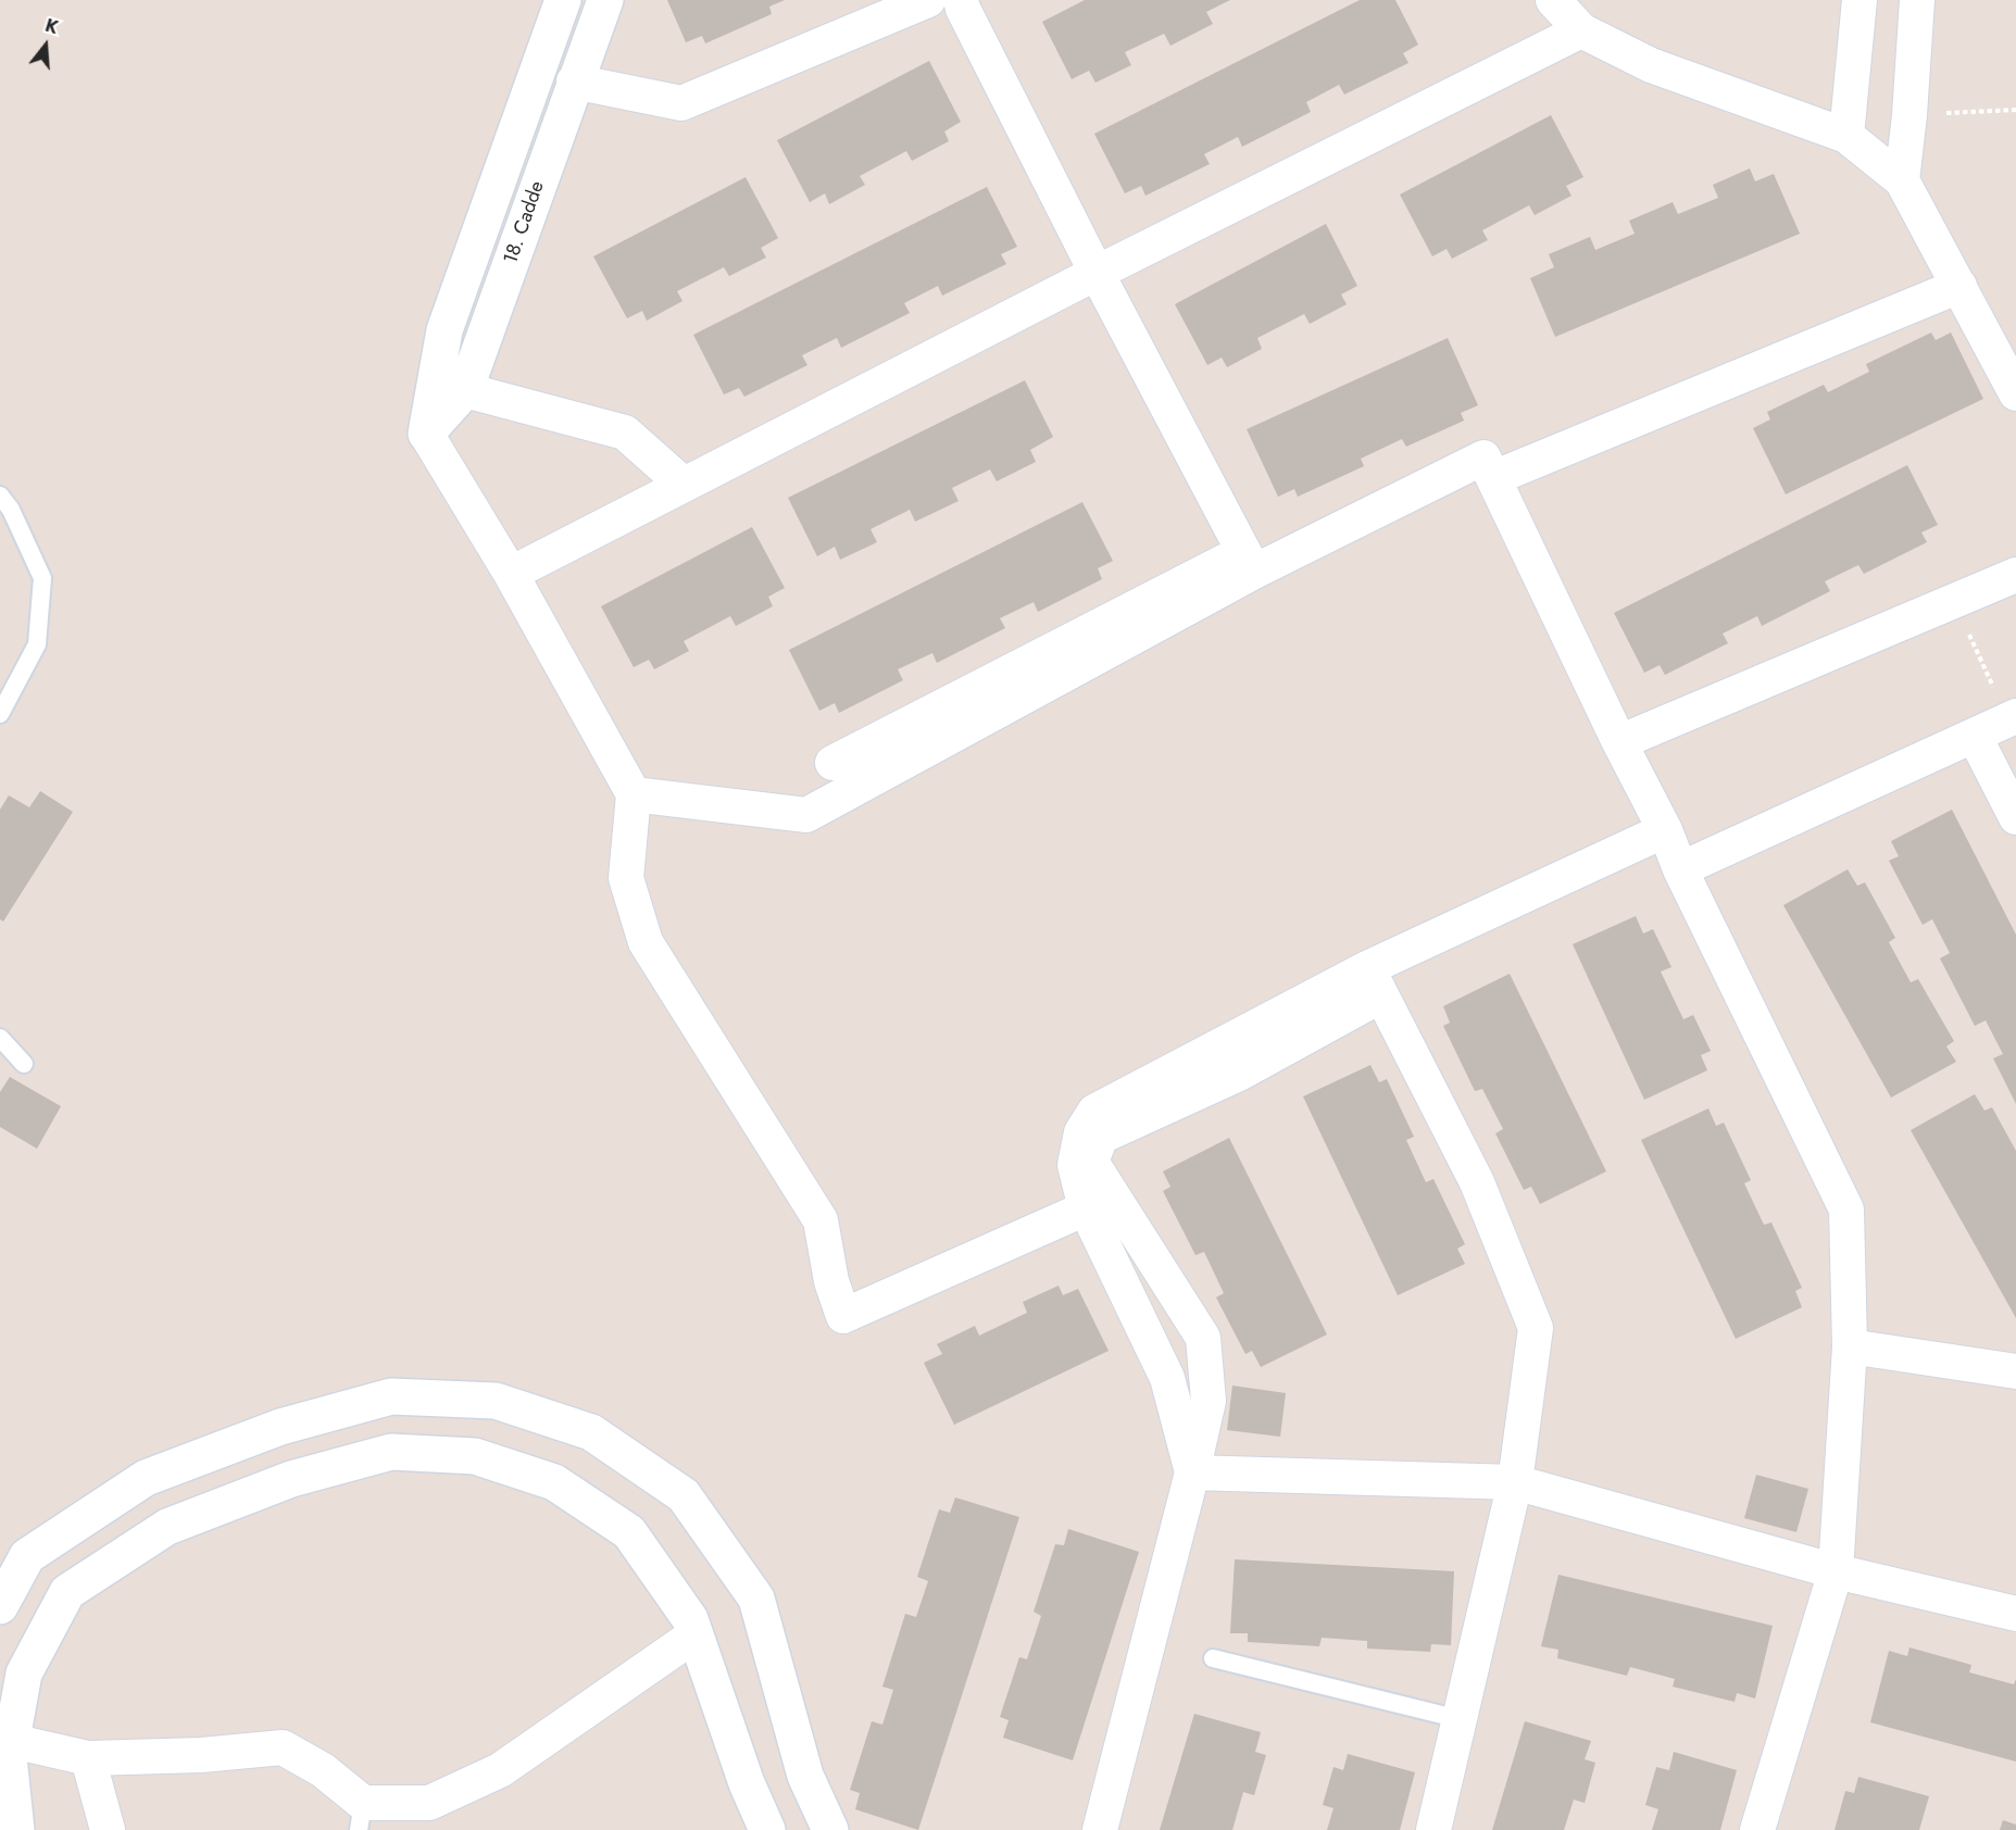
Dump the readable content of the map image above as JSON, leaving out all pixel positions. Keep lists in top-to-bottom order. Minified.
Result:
{"streets":{"street":["18. Cadde"]},"north":"top"}
